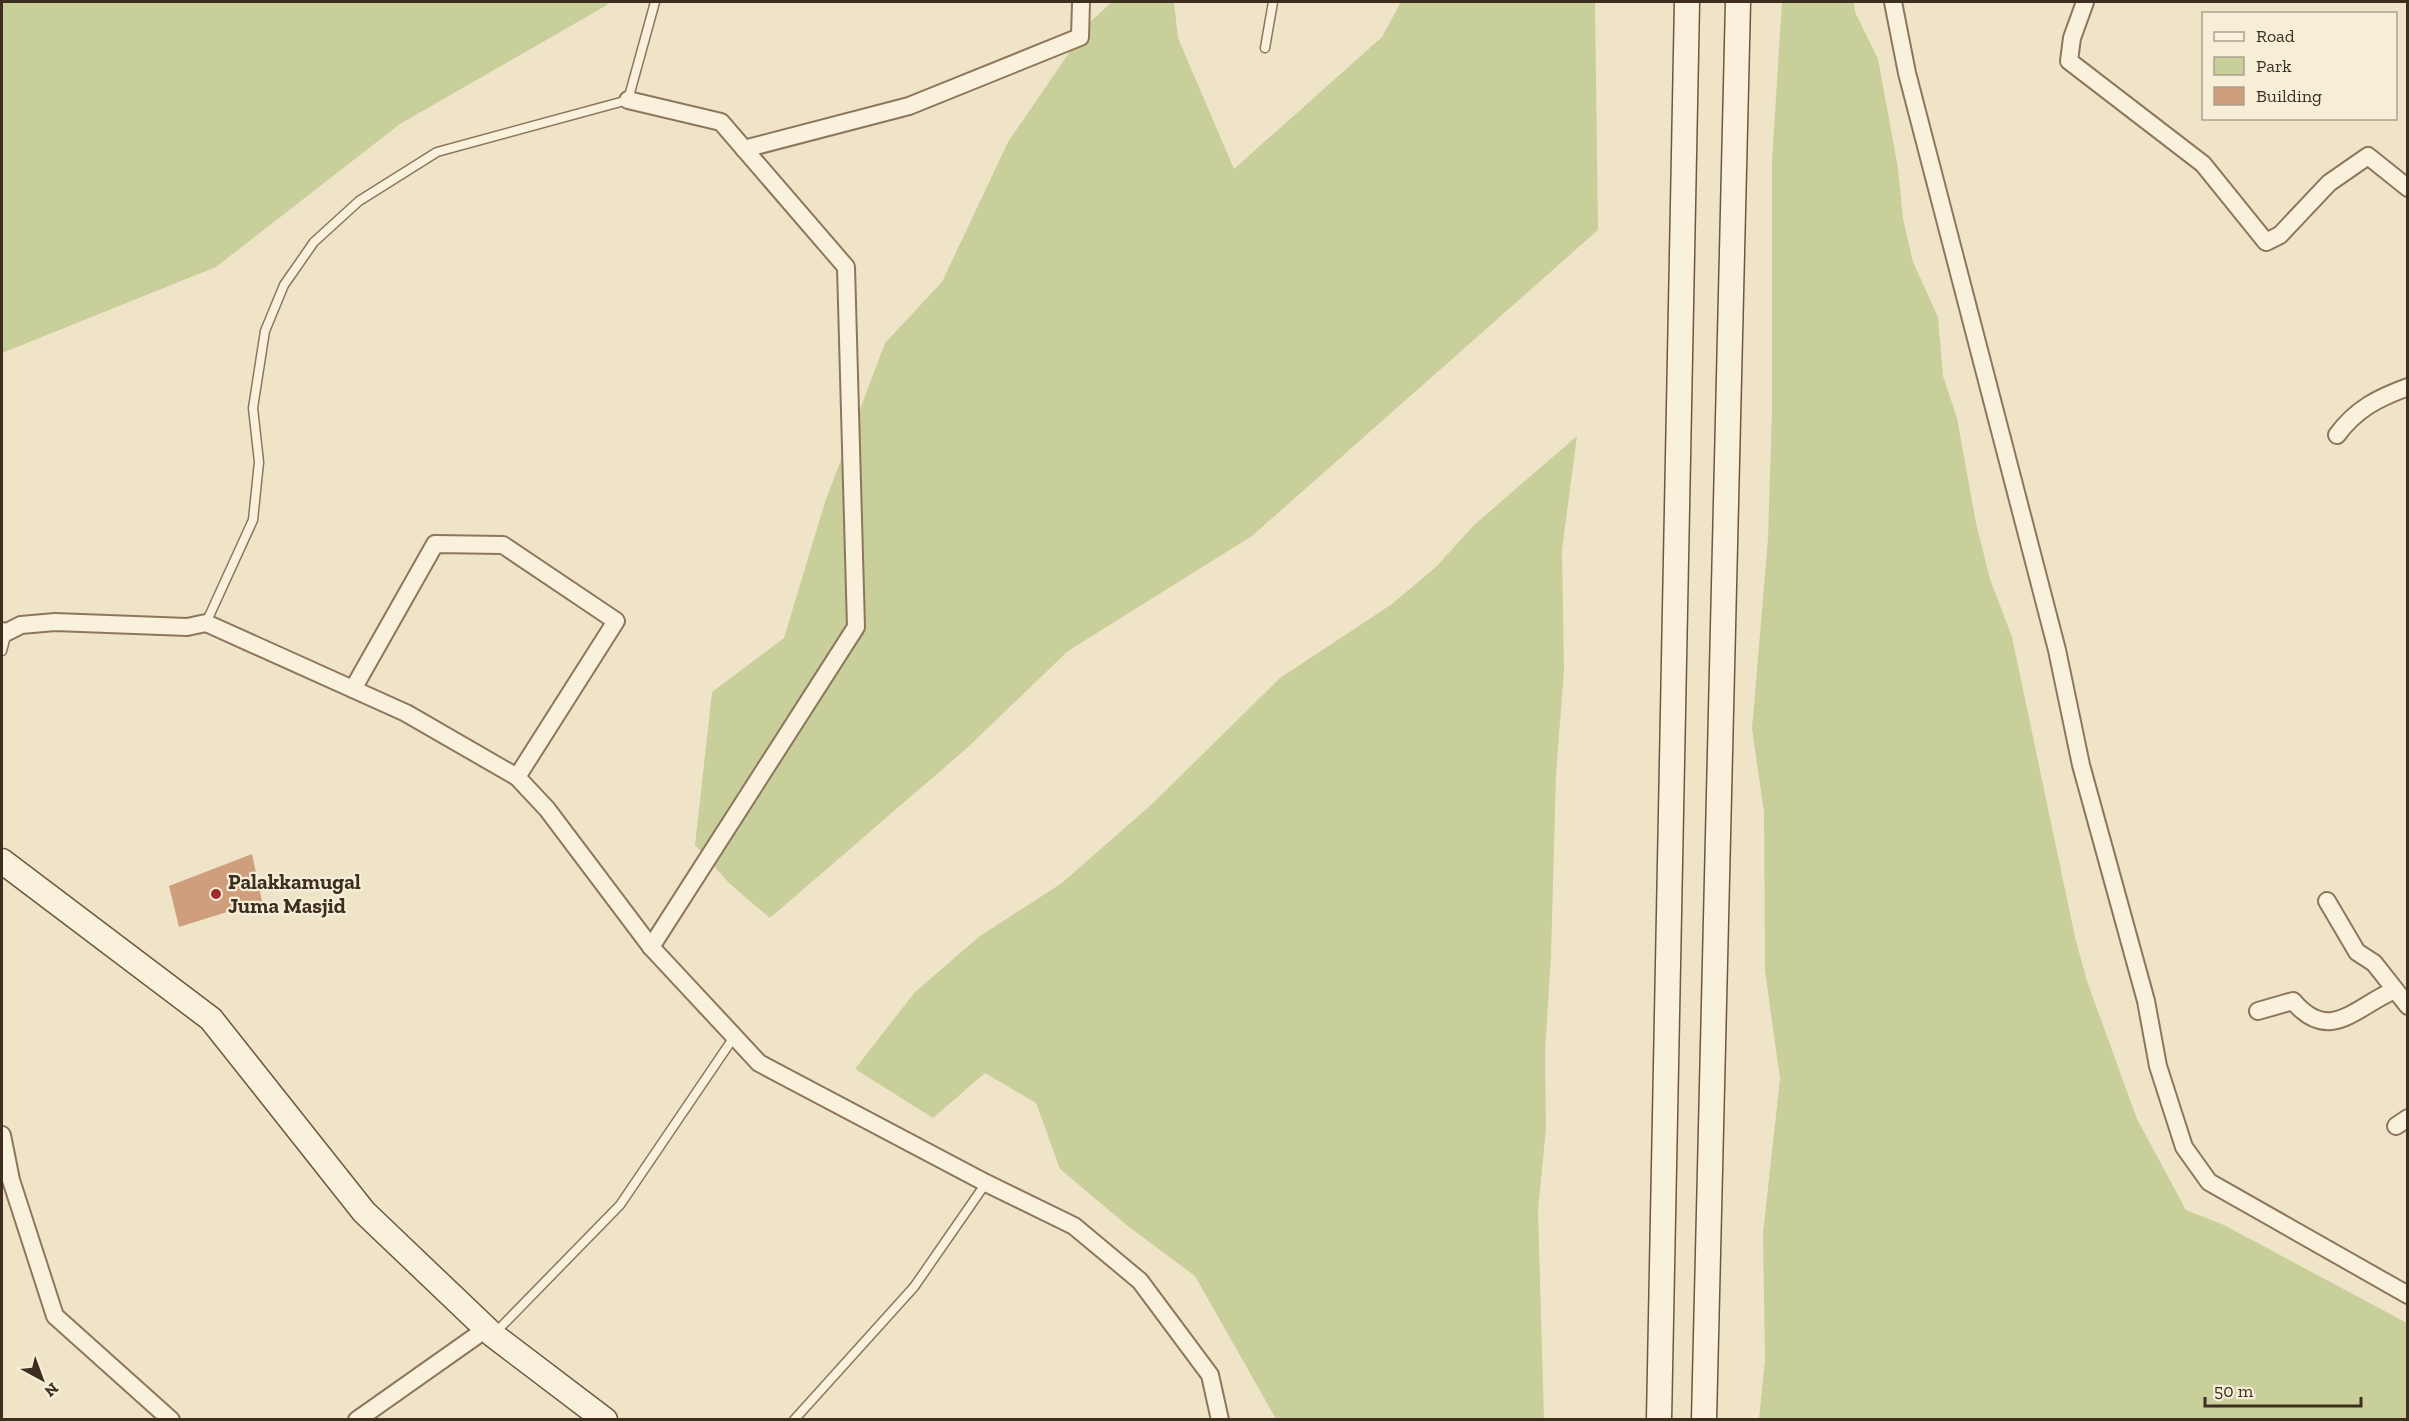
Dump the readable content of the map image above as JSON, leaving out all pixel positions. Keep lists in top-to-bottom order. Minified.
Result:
{"places":["Palakkamugal Juma Masjid"],"legend":["Road","Park","Building"],"scale_bar":"50 m","north":"bottom right"}
